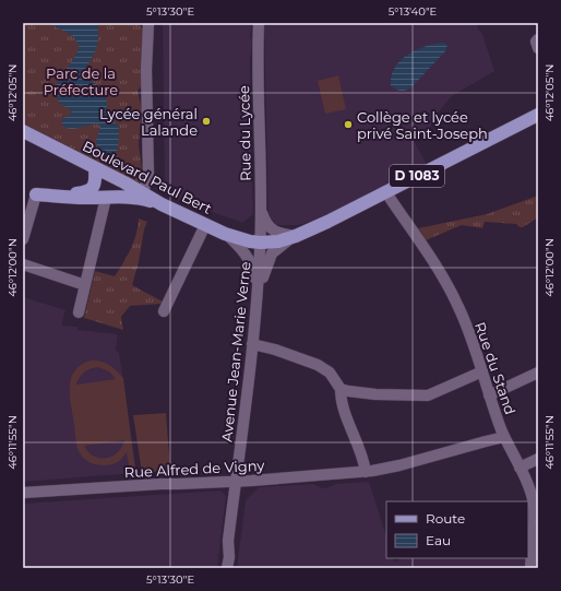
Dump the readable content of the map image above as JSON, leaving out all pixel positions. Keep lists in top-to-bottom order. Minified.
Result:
{"streets":{"main road":["D 1083","Boulevard Paul Bert"],"street":["Rue du Lycée","Avenue Jean-Marie Verne","Rue du Stand","Rue Alfred de Vigny"]},"crossings":[["Rue du Lycée","D 1083"],["Rue du Lycée","Boulevard Paul Bert"],["Rue du Lycée","Avenue Jean-Marie Verne"],["D 1083","Boulevard Paul Bert"],["D 1083","Avenue Jean-Marie Verne"],["D 1083","Rue du Stand"],["Boulevard Paul Bert","Avenue Jean-Marie Verne"],["Avenue Jean-Marie Verne","Rue Alfred de Vigny"],["Rue du Stand","Rue Alfred de Vigny"]],"parks":["Parc de la Préfecture"],"places":["Lycée général Lalande","Collège et lycée privé Saint-Joseph"],"legend":["Route","Eau"],"coordinates":["5°13'30\"E","5°13'40\"E","46°12'05\"N","46°12'00\"N","46°11'55\"N"]}
